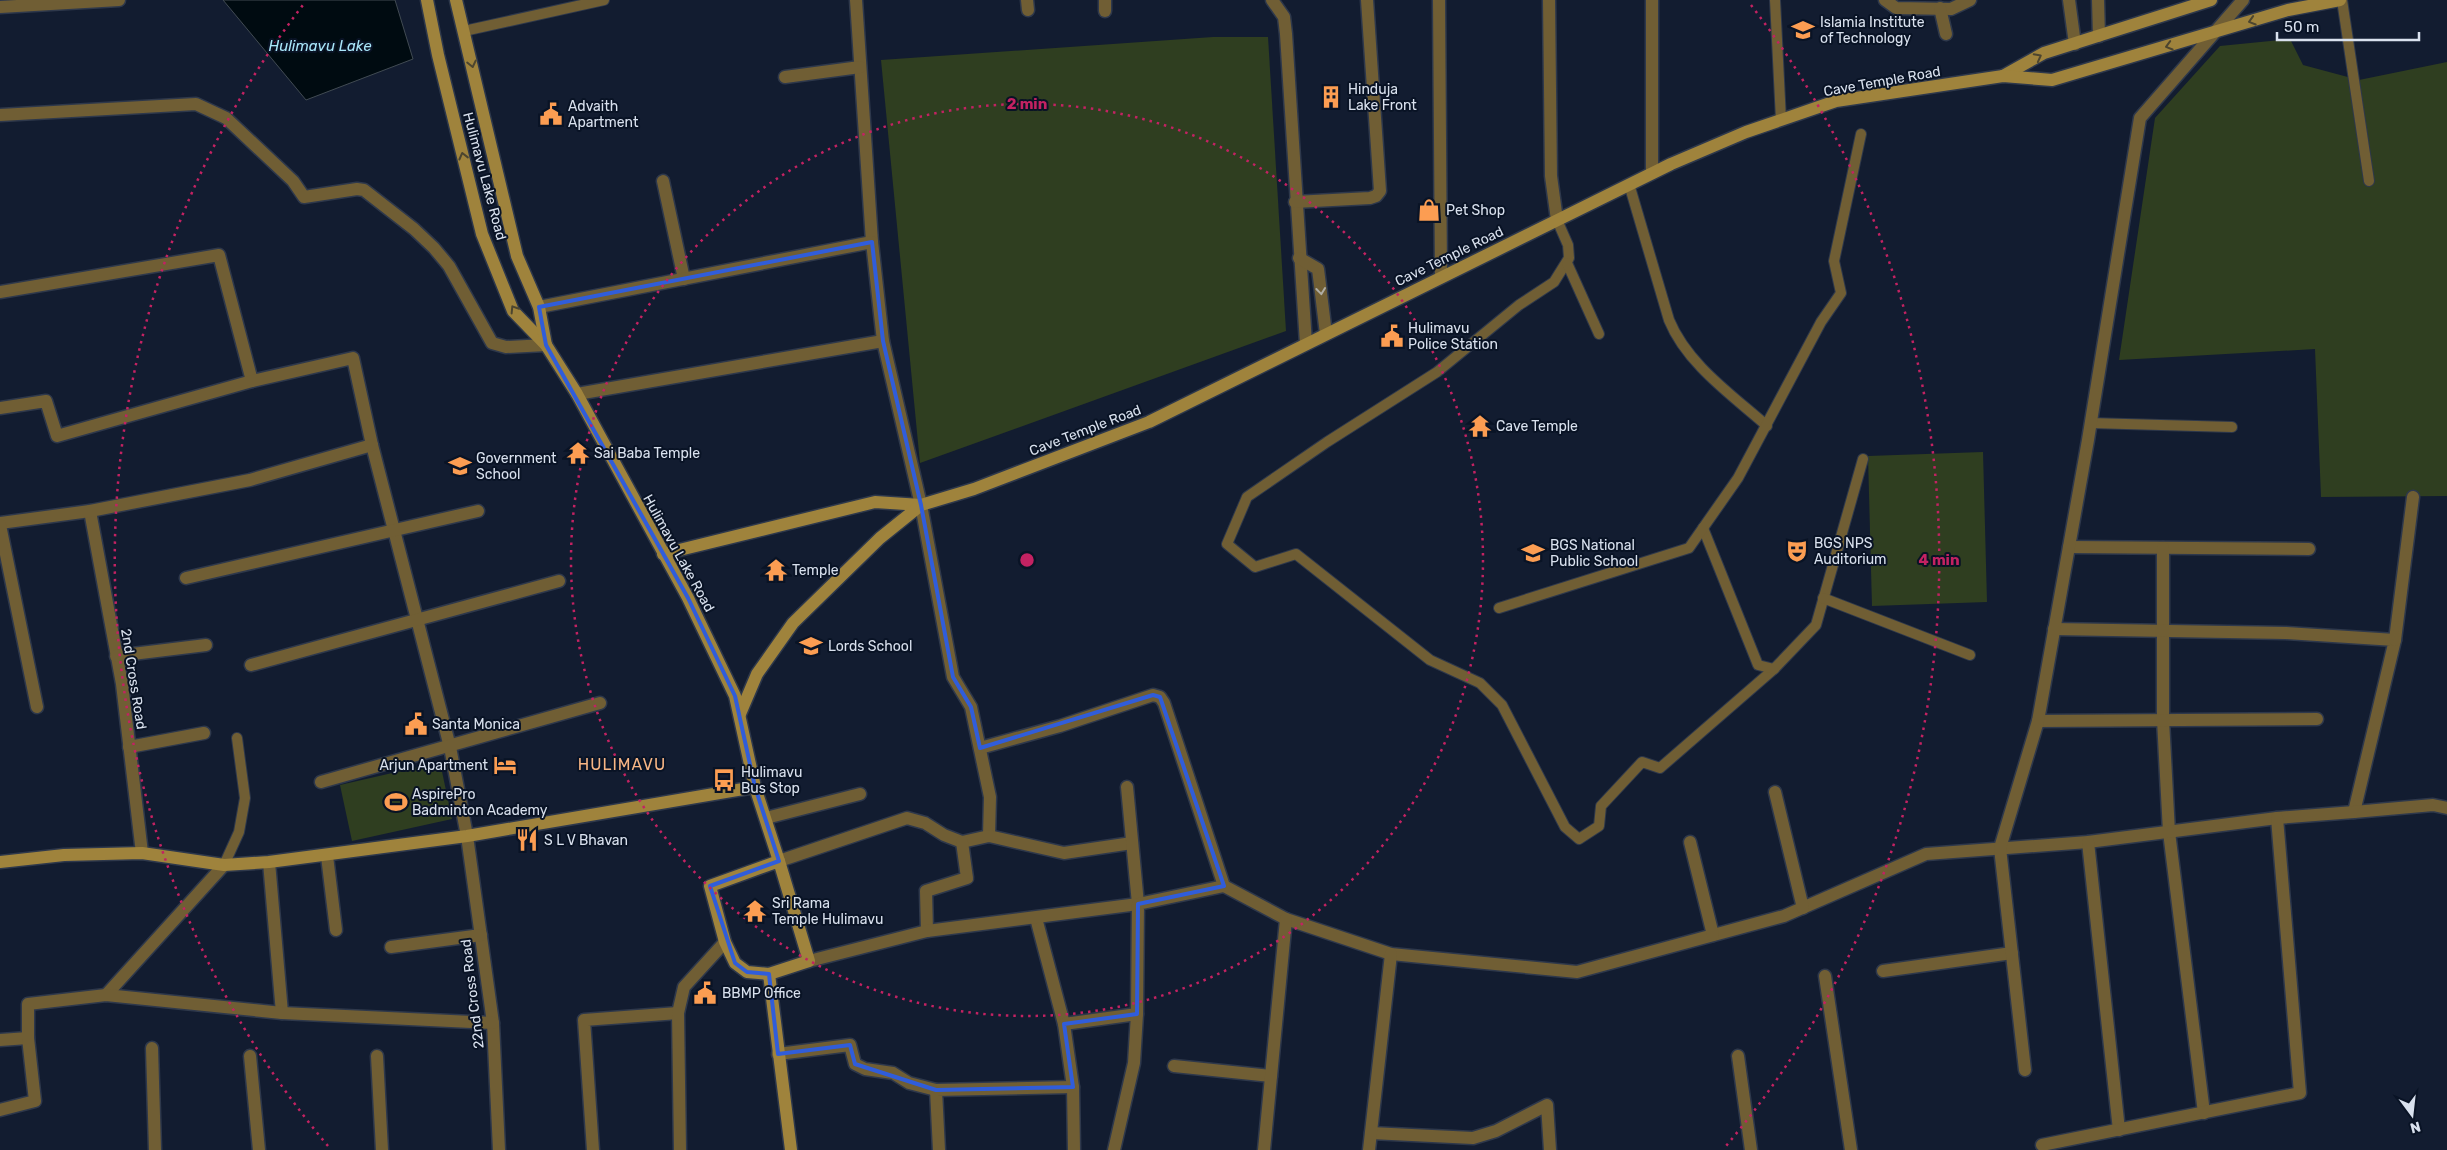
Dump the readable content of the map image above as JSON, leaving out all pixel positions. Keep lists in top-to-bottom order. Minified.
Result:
{"streets":{"main road":["Cave Temple Road","Hulimavu Lake Road"],"street":["2nd Cross Road","22nd Cross Road"]},"crossings":[["Cave Temple Road","Hulimavu Lake Road"]],"districts":["HULIMAVU"],"water":["Hulimavu Lake"],"places":{"school or university":["Islamia Institute of Technology","Government School","BGS National Public School","Lords School"],"building":["Hinduja Lake Front"],"public building":["Advaith Apartment","Hulimavu Police Station","Santa Monica","BBMP Office"],"shop":["Pet Shop"],"temple":["Cave Temple","Sai Baba Temple","Temple","Sri Rama Temple Hulimavu"],"theatre":["BGS NPS Auditorium"],"hotel":["Arjun Apartment"],"bus stop":["Hulimavu Bus Stop"],"sports":["AspirePro Badminton Academy"],"restaurant":["S L V Bhavan"]},"scale_bar":"50 m","north":"bottom","rings":["2 min","4 min"]}
